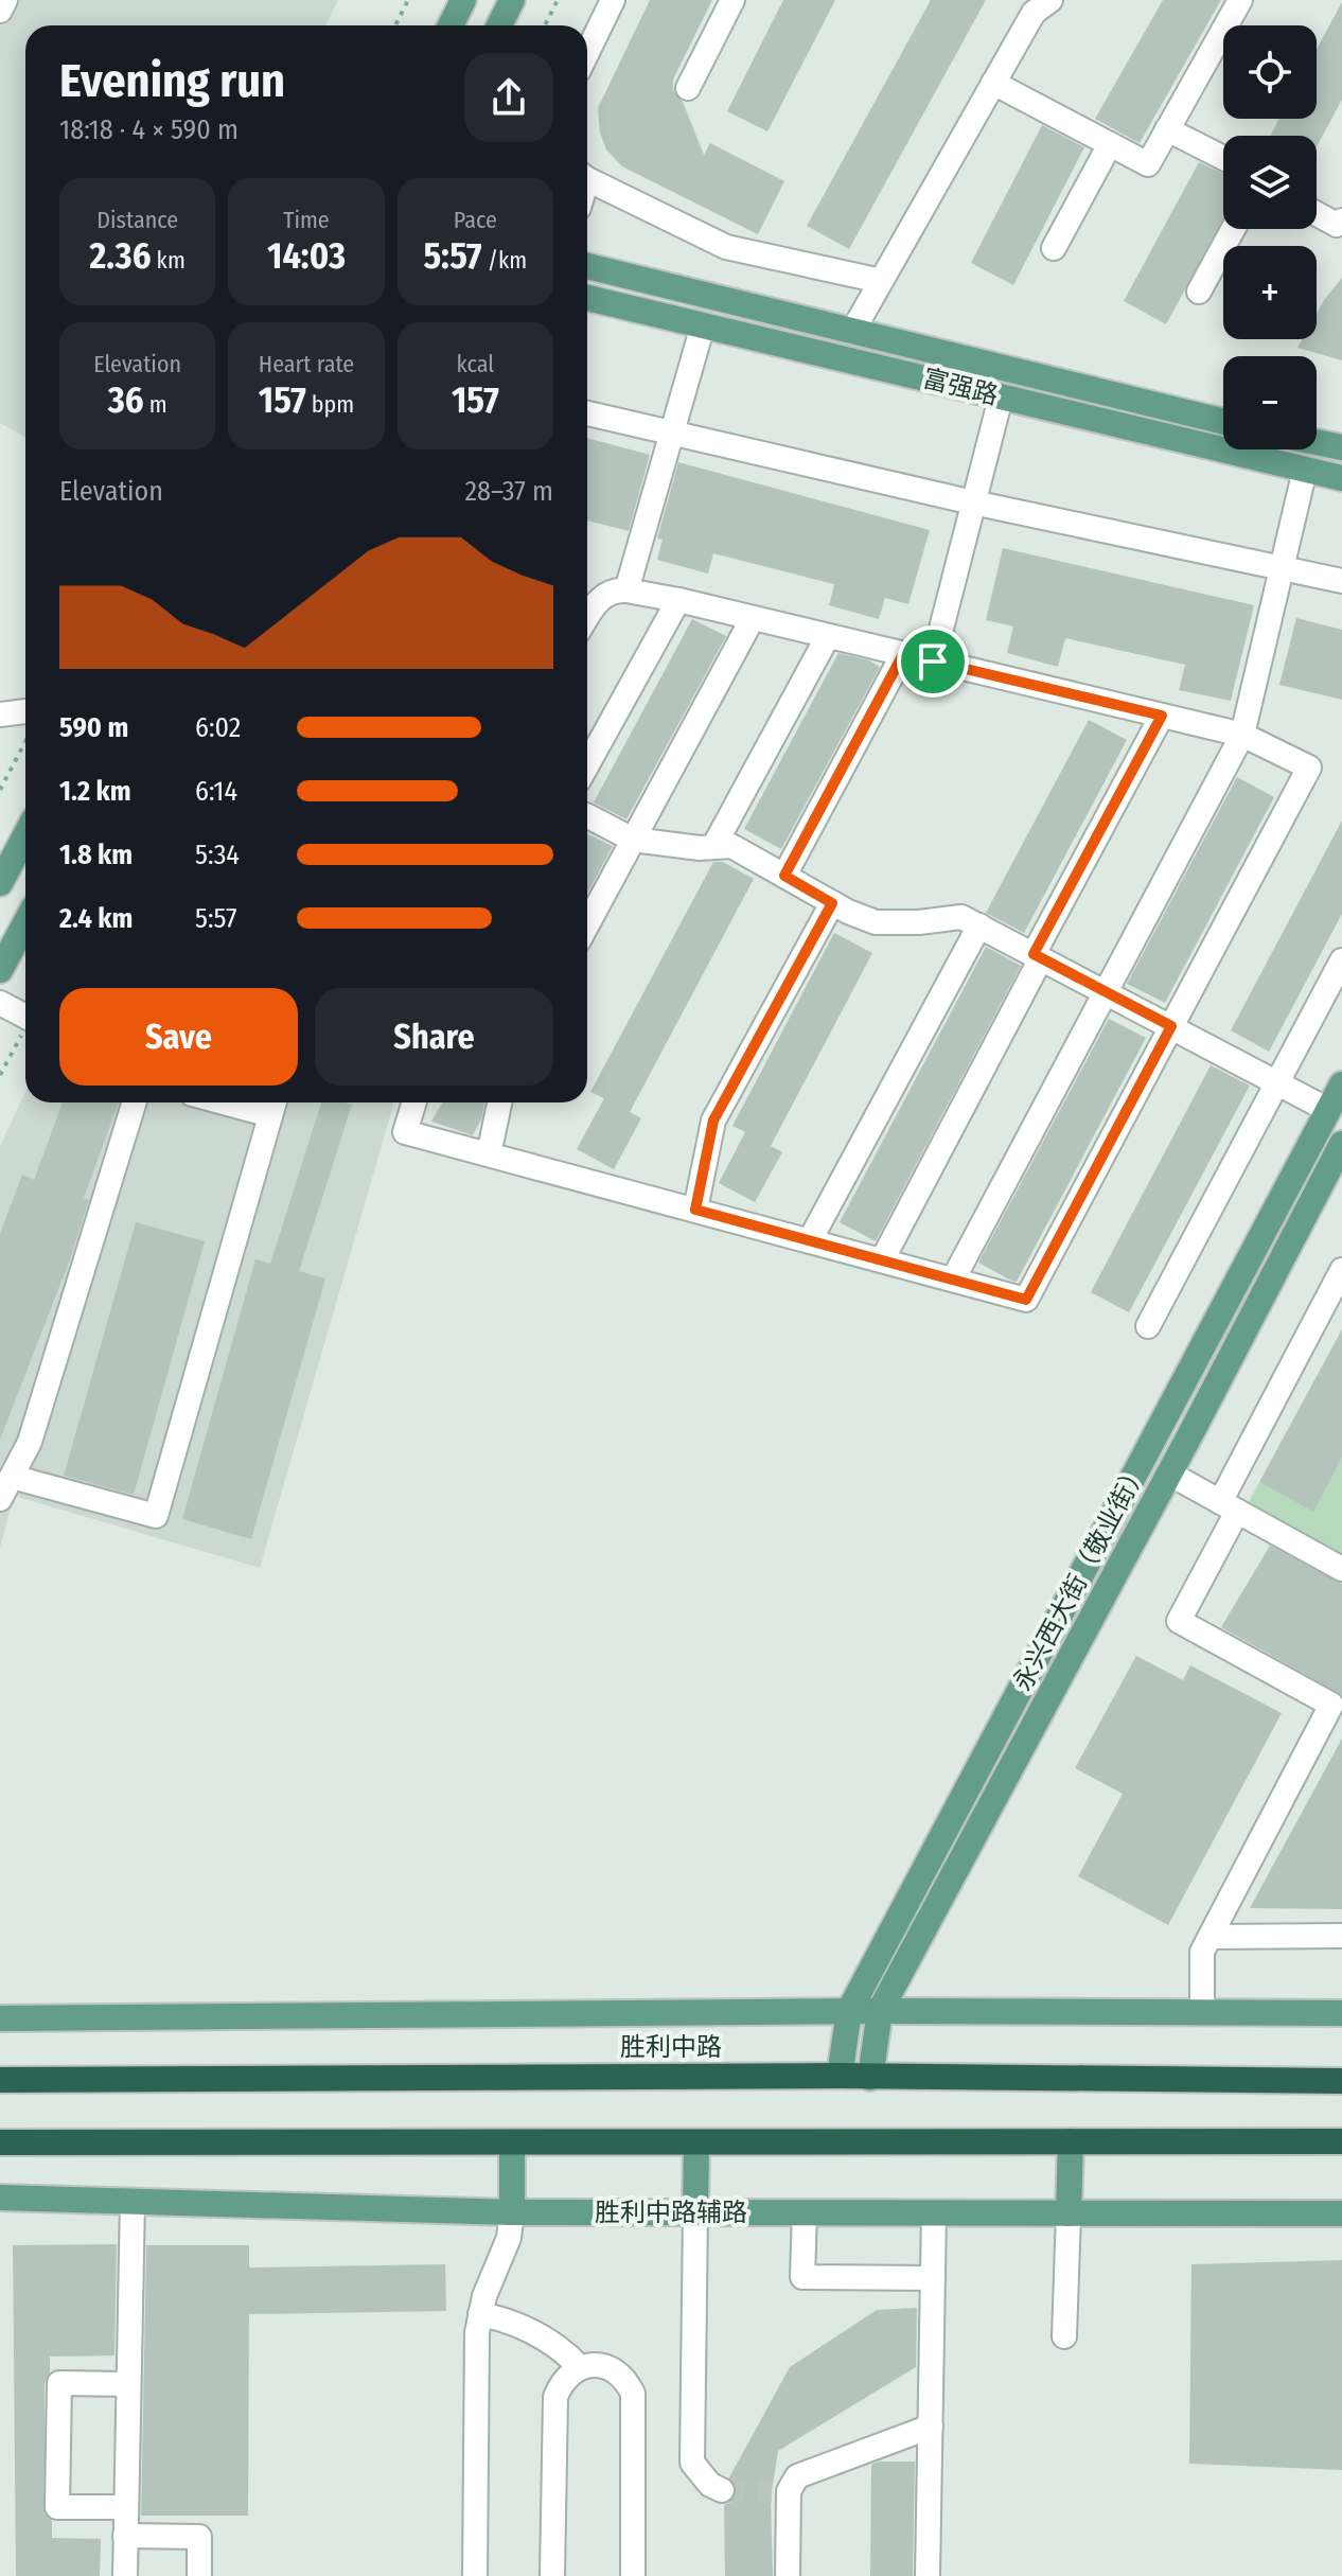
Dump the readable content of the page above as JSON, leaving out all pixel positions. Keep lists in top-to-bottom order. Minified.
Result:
{"streets":{"highway":["胜利中路"],"main road":["富强路","永兴西大街（敬业街）","胜利中路辅路"]},"crossings":[["永兴西大街（敬业街）","胜利中路"]],"page":{"map_buttons":["+","−"],"heading":["Evening run","18:18 · 4 × 590 m"],"stats":[["Distance","2.36 km"],["Time","14:03"],["Pace","5:57 /km"],["Elevation","36 m"],["Heart rate","157 bpm"],["kcal","157"]],"chart":["Elevation","28–37 m"],"list":[{"name":"590 m","note":"6:02"},{"name":"1.2 km","note":"6:14"},{"name":"1.8 km","note":"5:34"},{"name":"2.4 km","note":"5:57"}],"buttons":["Save","Share"]}}
